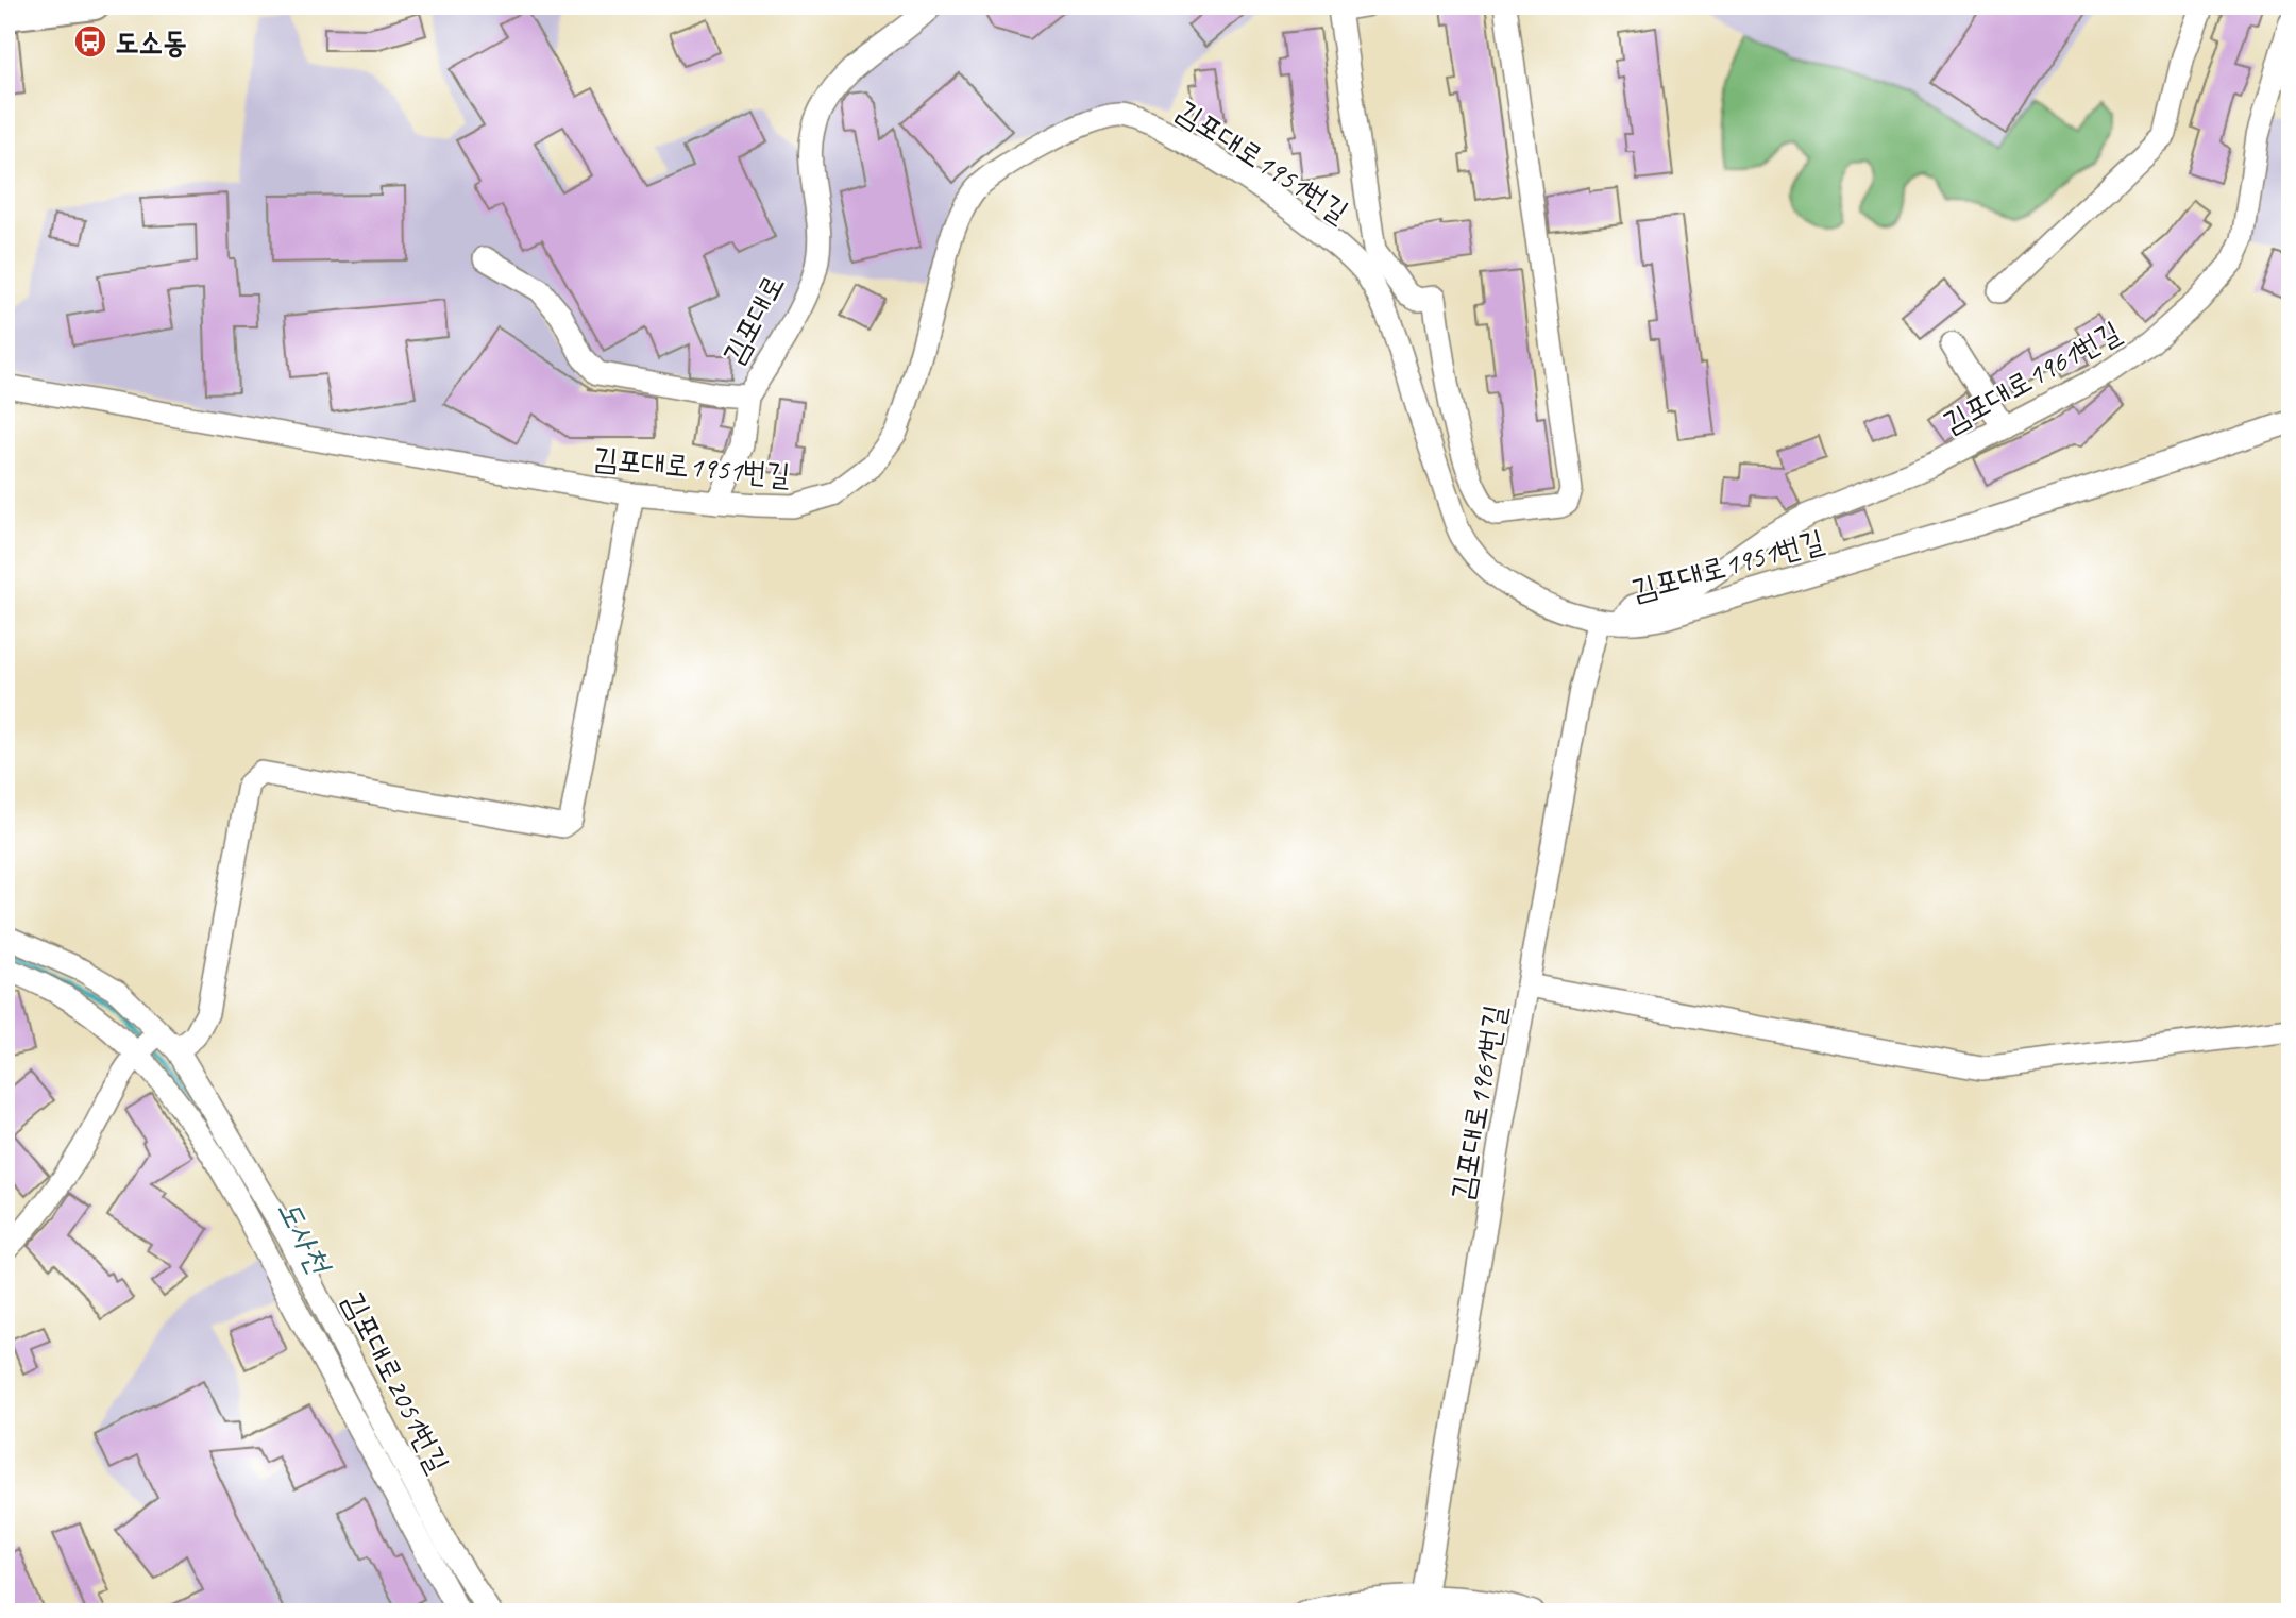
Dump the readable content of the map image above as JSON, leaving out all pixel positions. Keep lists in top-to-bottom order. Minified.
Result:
{"streets":{"lane":["김포대로1951번길","김포대로","김포대로1961번길","김포대로2051번길"]},"crossings":[["김포대로1951번길","김포대로1961번길"]],"water":["도사천"],"places":{"bus stop":["도소동"]}}
